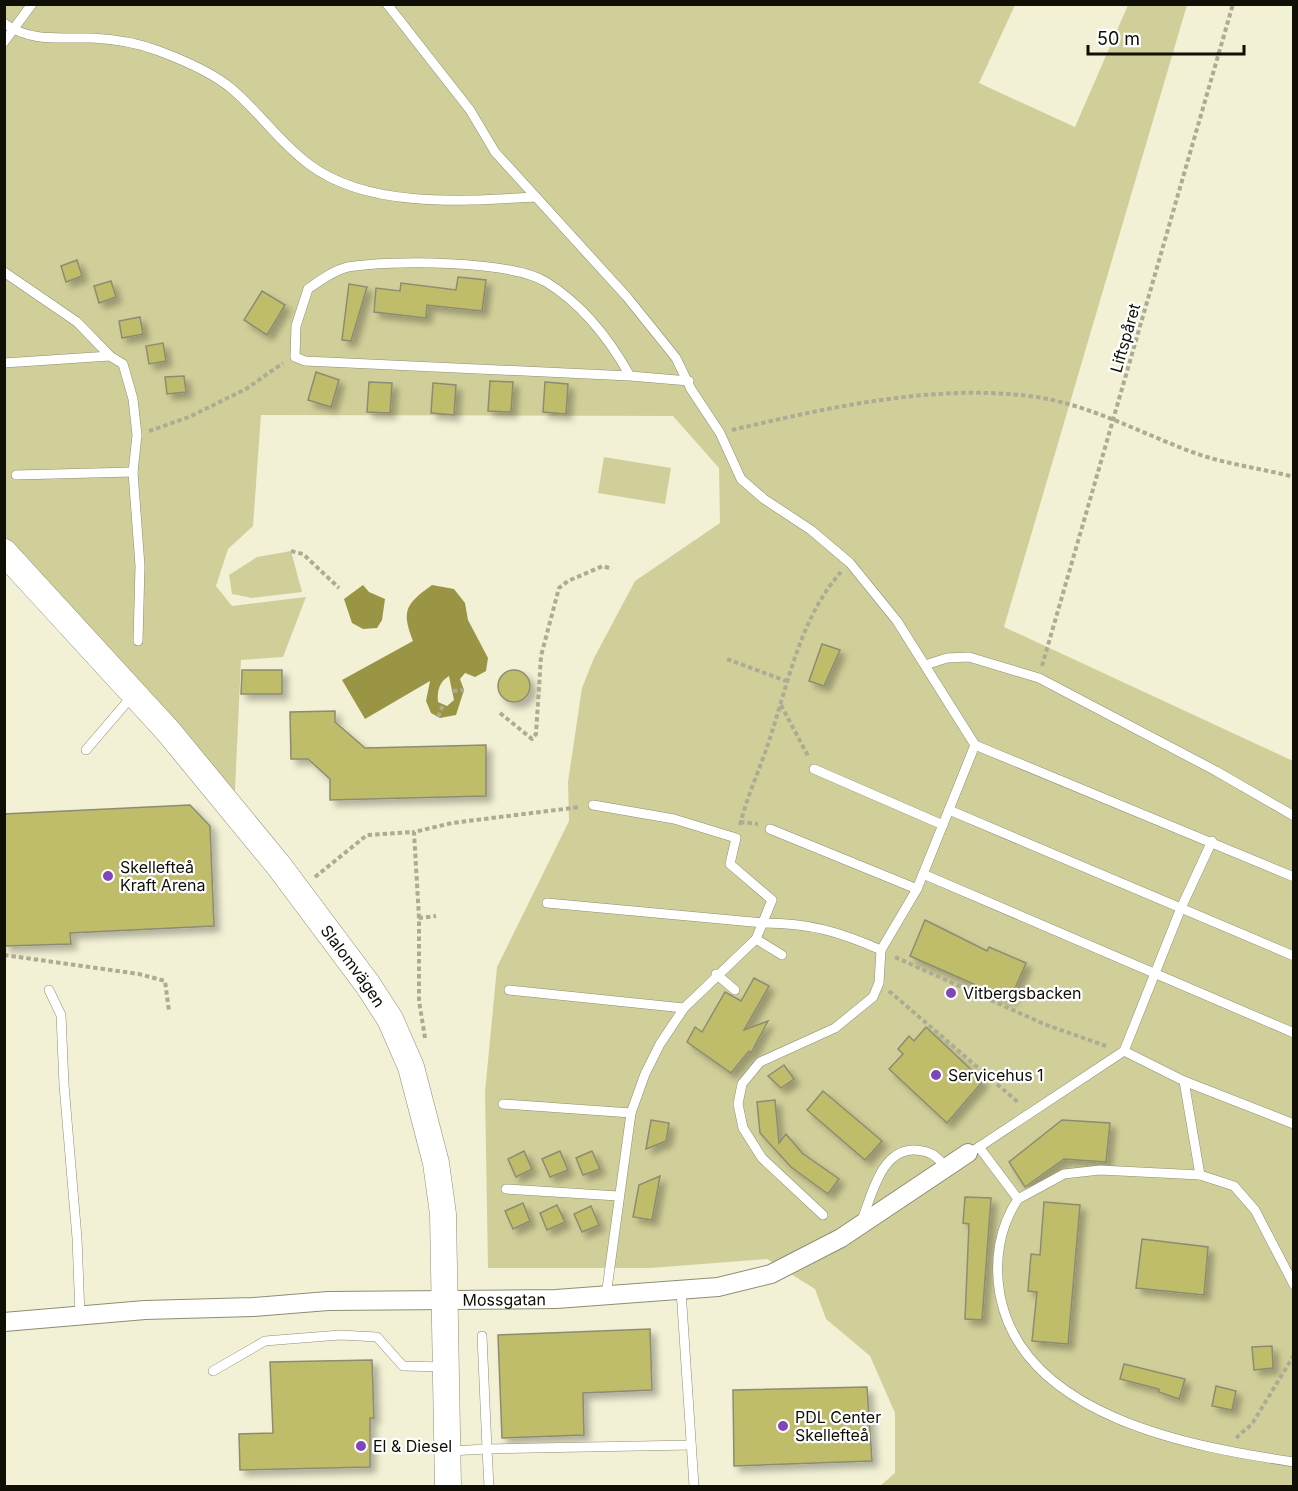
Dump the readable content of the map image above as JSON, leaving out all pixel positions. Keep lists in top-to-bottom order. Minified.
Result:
{"streets":{"street":["Slalomvägen","Mossgatan"],"path":["Liftspåret"]},"crossings":[["Slalomvägen","Mossgatan"]],"places":["Skellefteå Kraft Arena","Vitbergsbacken","Servicehus 1","PDL Center Skellefteå","El & Diesel"],"scale_bar":"50 m"}
